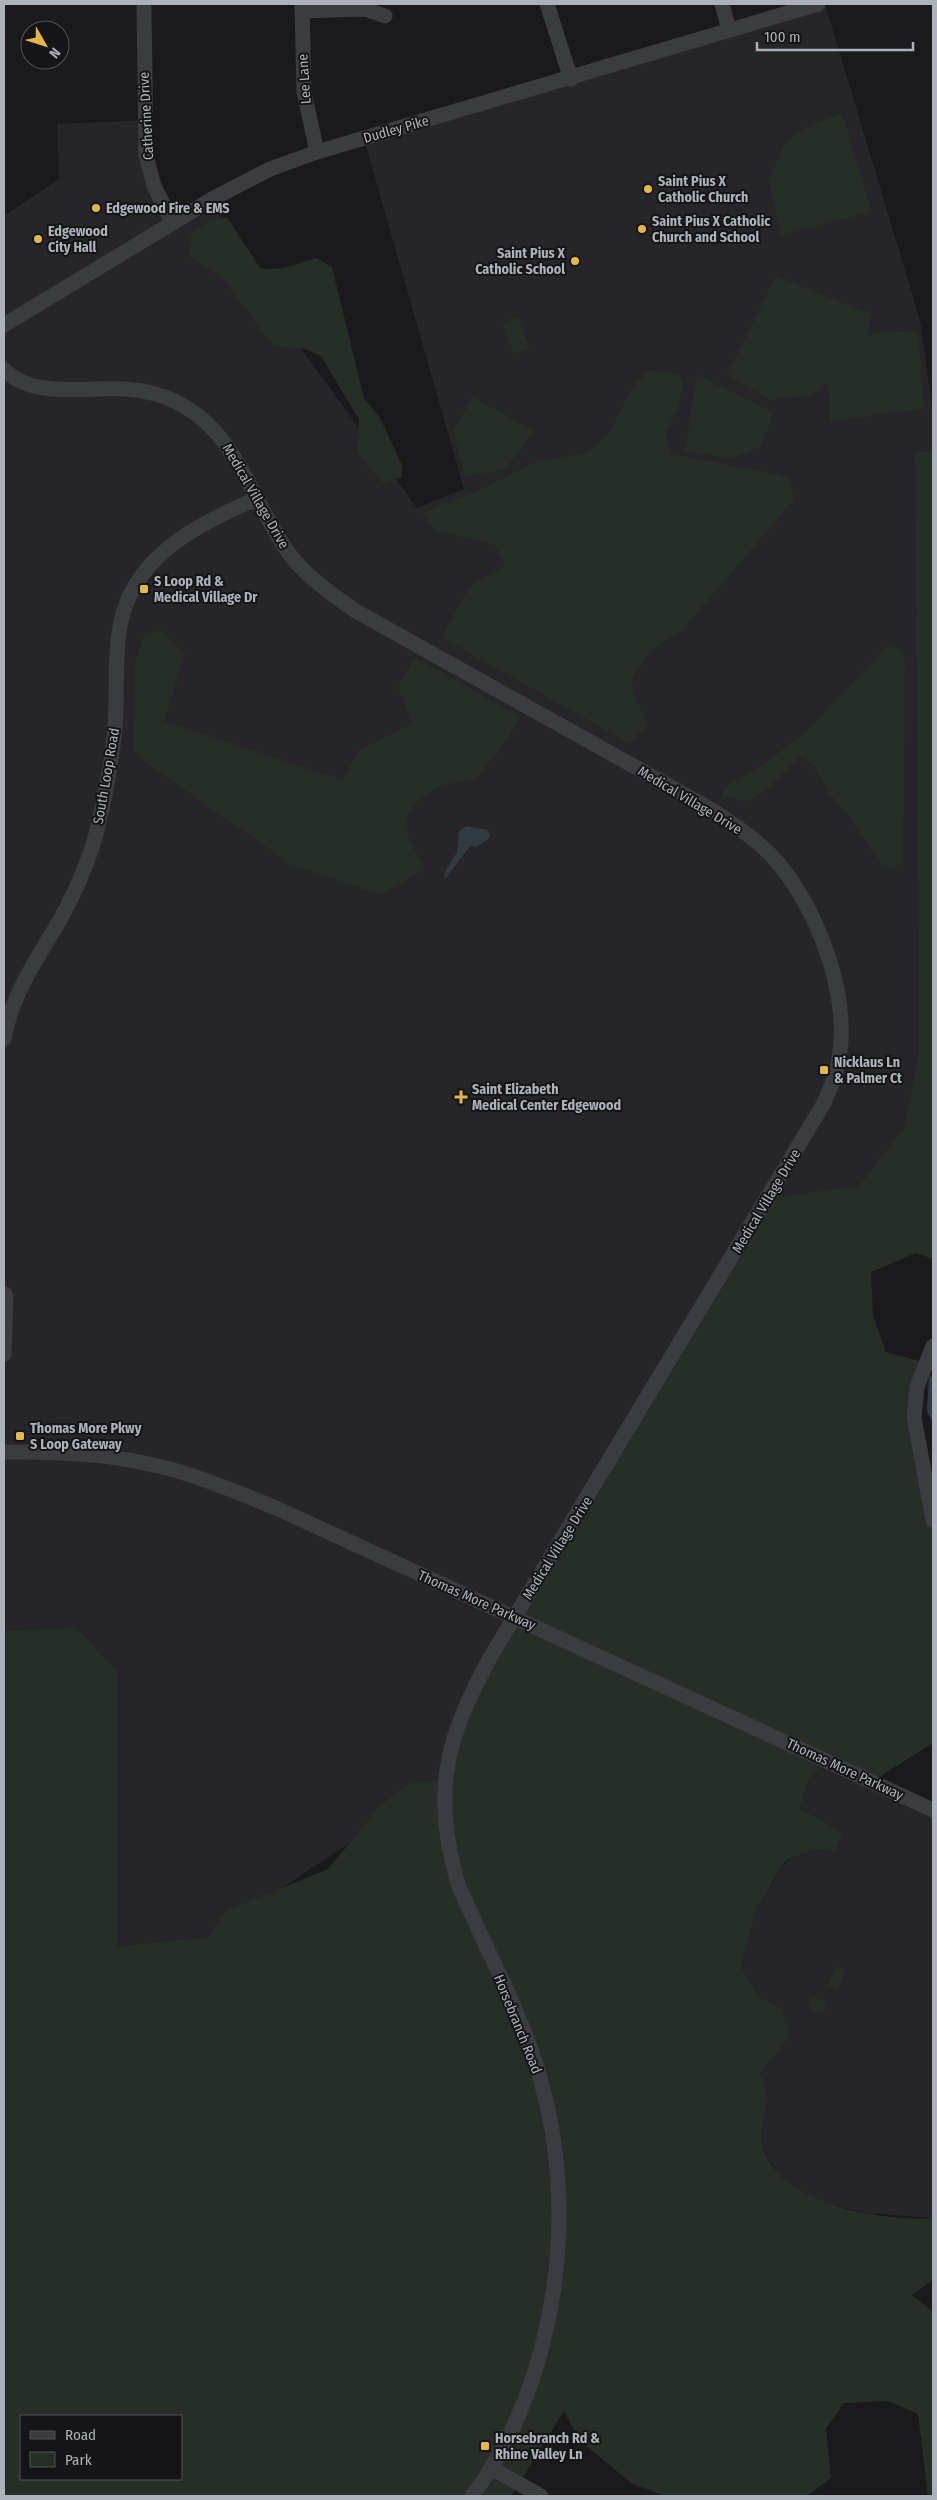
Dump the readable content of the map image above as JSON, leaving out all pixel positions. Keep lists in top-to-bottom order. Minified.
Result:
{"streets":{"street":["Lee Lane","Catherine Drive","Dudley Pike","Medical Village Drive","South Loop Road","Thomas More Parkway","Horsebranch Road"]},"crossings":[["Lee Lane","Dudley Pike"],["Catherine Drive","Dudley Pike"],["Medical Village Drive","South Loop Road"],["Medical Village Drive","Thomas More Parkway"],["Medical Village Drive","Horsebranch Road"],["Thomas More Parkway","Horsebranch Road"]],"places":{"other":["Saint Pius X Catholic Church","Edgewood Fire & EMS","Saint Pius X Catholic Church and School","Edgewood City Hall","Saint Pius X Catholic School"],"transit":["S Loop Rd & Medical Village Dr","Nicklaus Ln & Palmer Ct","Thomas More Pkwy S Loop Gateway","Horsebranch Rd & Rhine Valley Ln"],"health":["Saint Elizabeth Medical Center Edgewood"]},"legend":["Road","Park"],"scale_bar":"100 m","north":"bottom right"}
